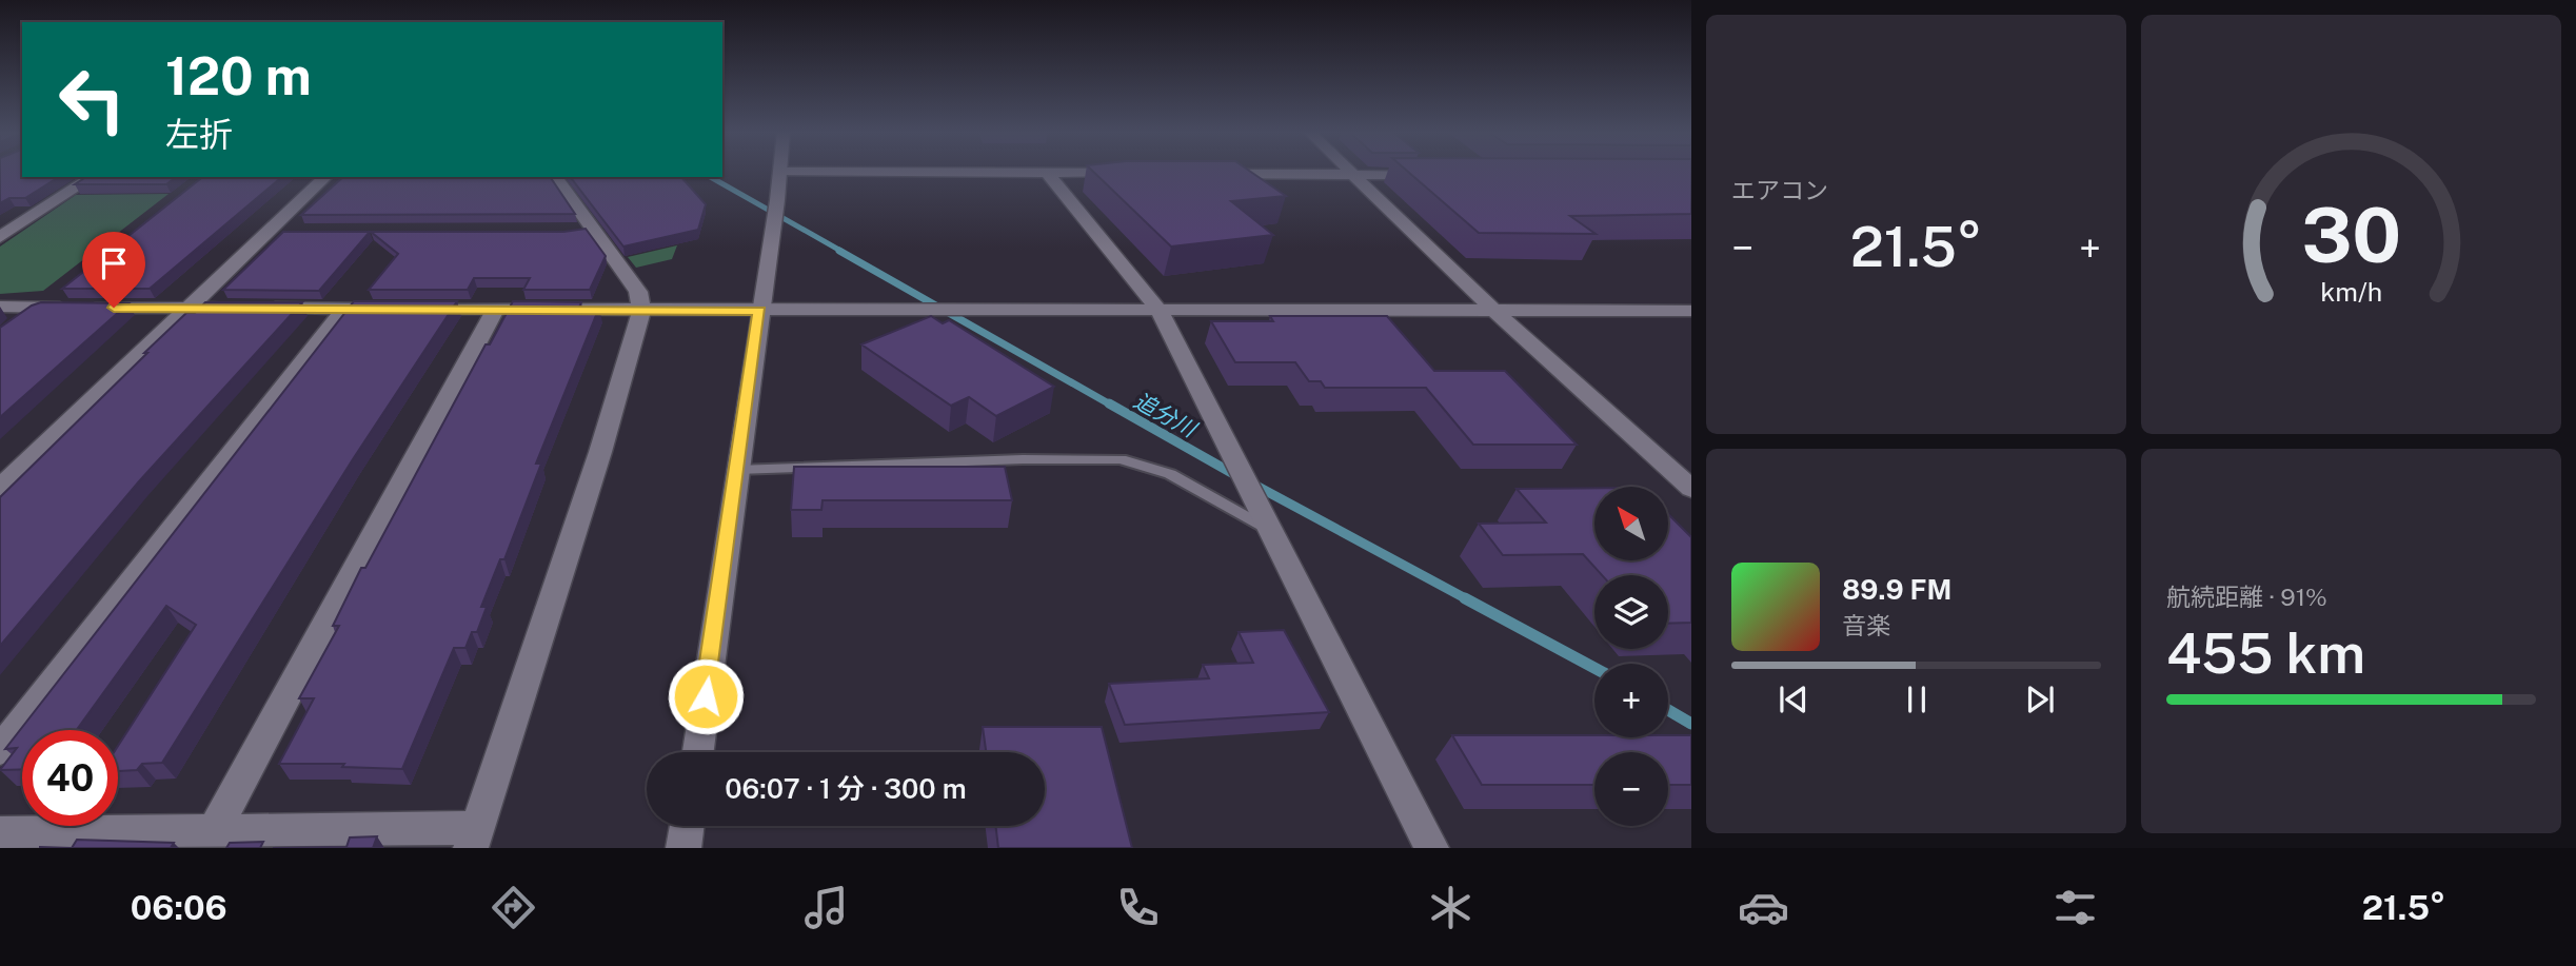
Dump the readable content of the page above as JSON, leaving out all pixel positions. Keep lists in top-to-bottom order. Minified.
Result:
{"water":["追分川"],"north":"top left","page":{"tile":["エアコン",["航続距離 · 91%","455 km"]],"turn":["120 m","左折"],"heat":["−","21.5°","+"],"map_buttons":["+","−"],"song":["89.9 FM","音楽"],"limit":"40","trip":"06:07 · 1 分 · 300 m","tabs":["06:06","21.5°"],"gauge":["30","km/h"]}}
